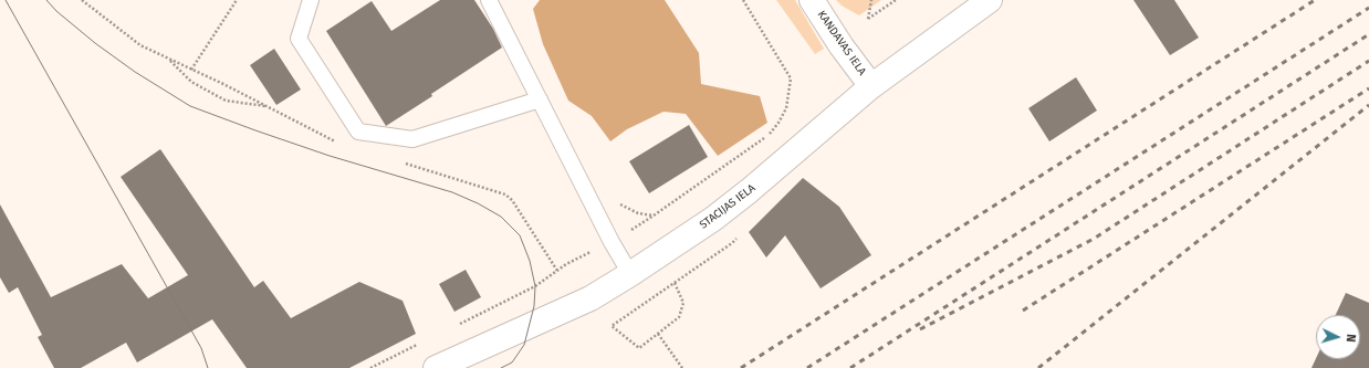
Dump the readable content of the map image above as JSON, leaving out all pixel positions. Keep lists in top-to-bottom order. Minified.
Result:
{"streets":{"street":["KANDAVAS IELA","STACIJAS IELA"]},"crossings":[["KANDAVAS IELA","STACIJAS IELA"]],"north":"right"}
